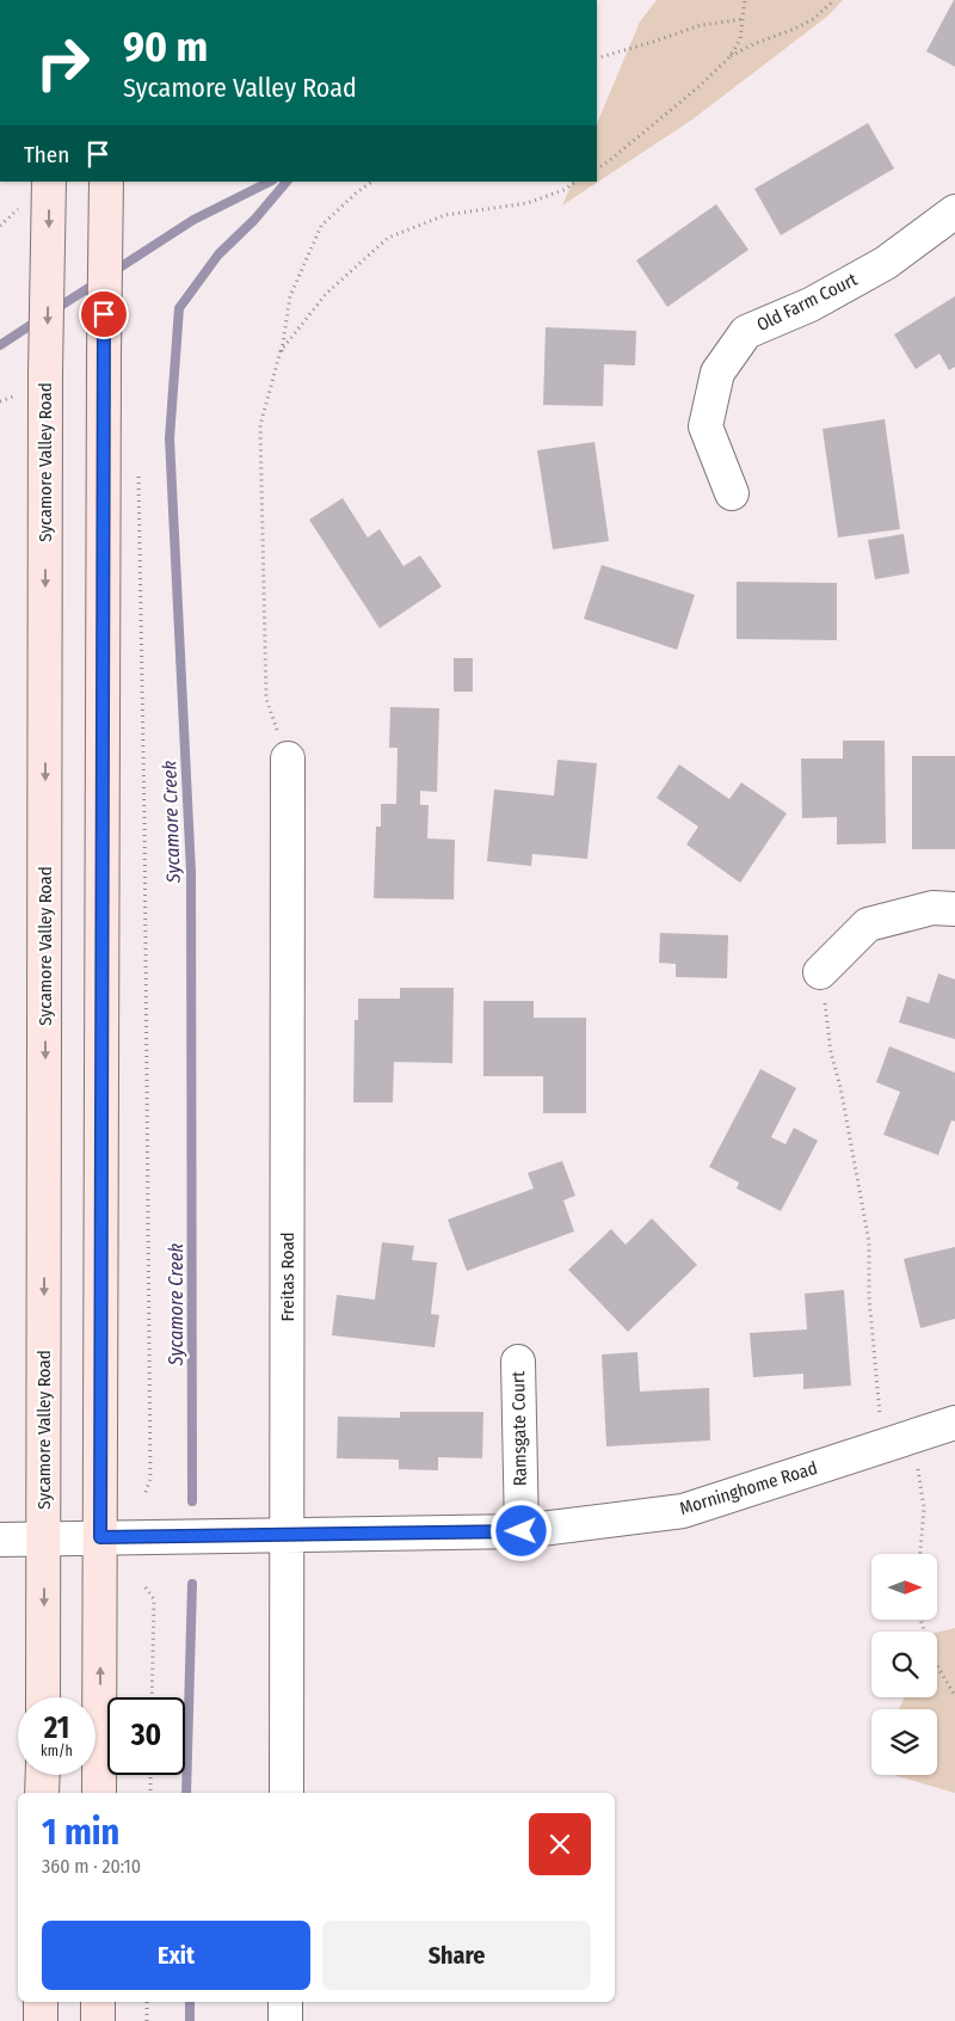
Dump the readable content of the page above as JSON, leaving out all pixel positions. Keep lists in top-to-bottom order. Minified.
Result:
{"streets":{"main road":["Sycamore Valley Road"],"street":["Old Farm Court","Freitas Road","Ramsgate Court","Morninghome Road"]},"crossings":[["Sycamore Valley Road","Morninghome Road"],["Freitas Road","Morninghome Road"],["Ramsgate Court","Morninghome Road"]],"water":["Sycamore Creek"],"north":"right","page":{"turn":["90 m","Sycamore Valley Road"],"then":"Then","speed":"21 km/h","limit":"30","heading":["1 min","360 m · 20:10"],"buttons":["Exit","Share"]}}
